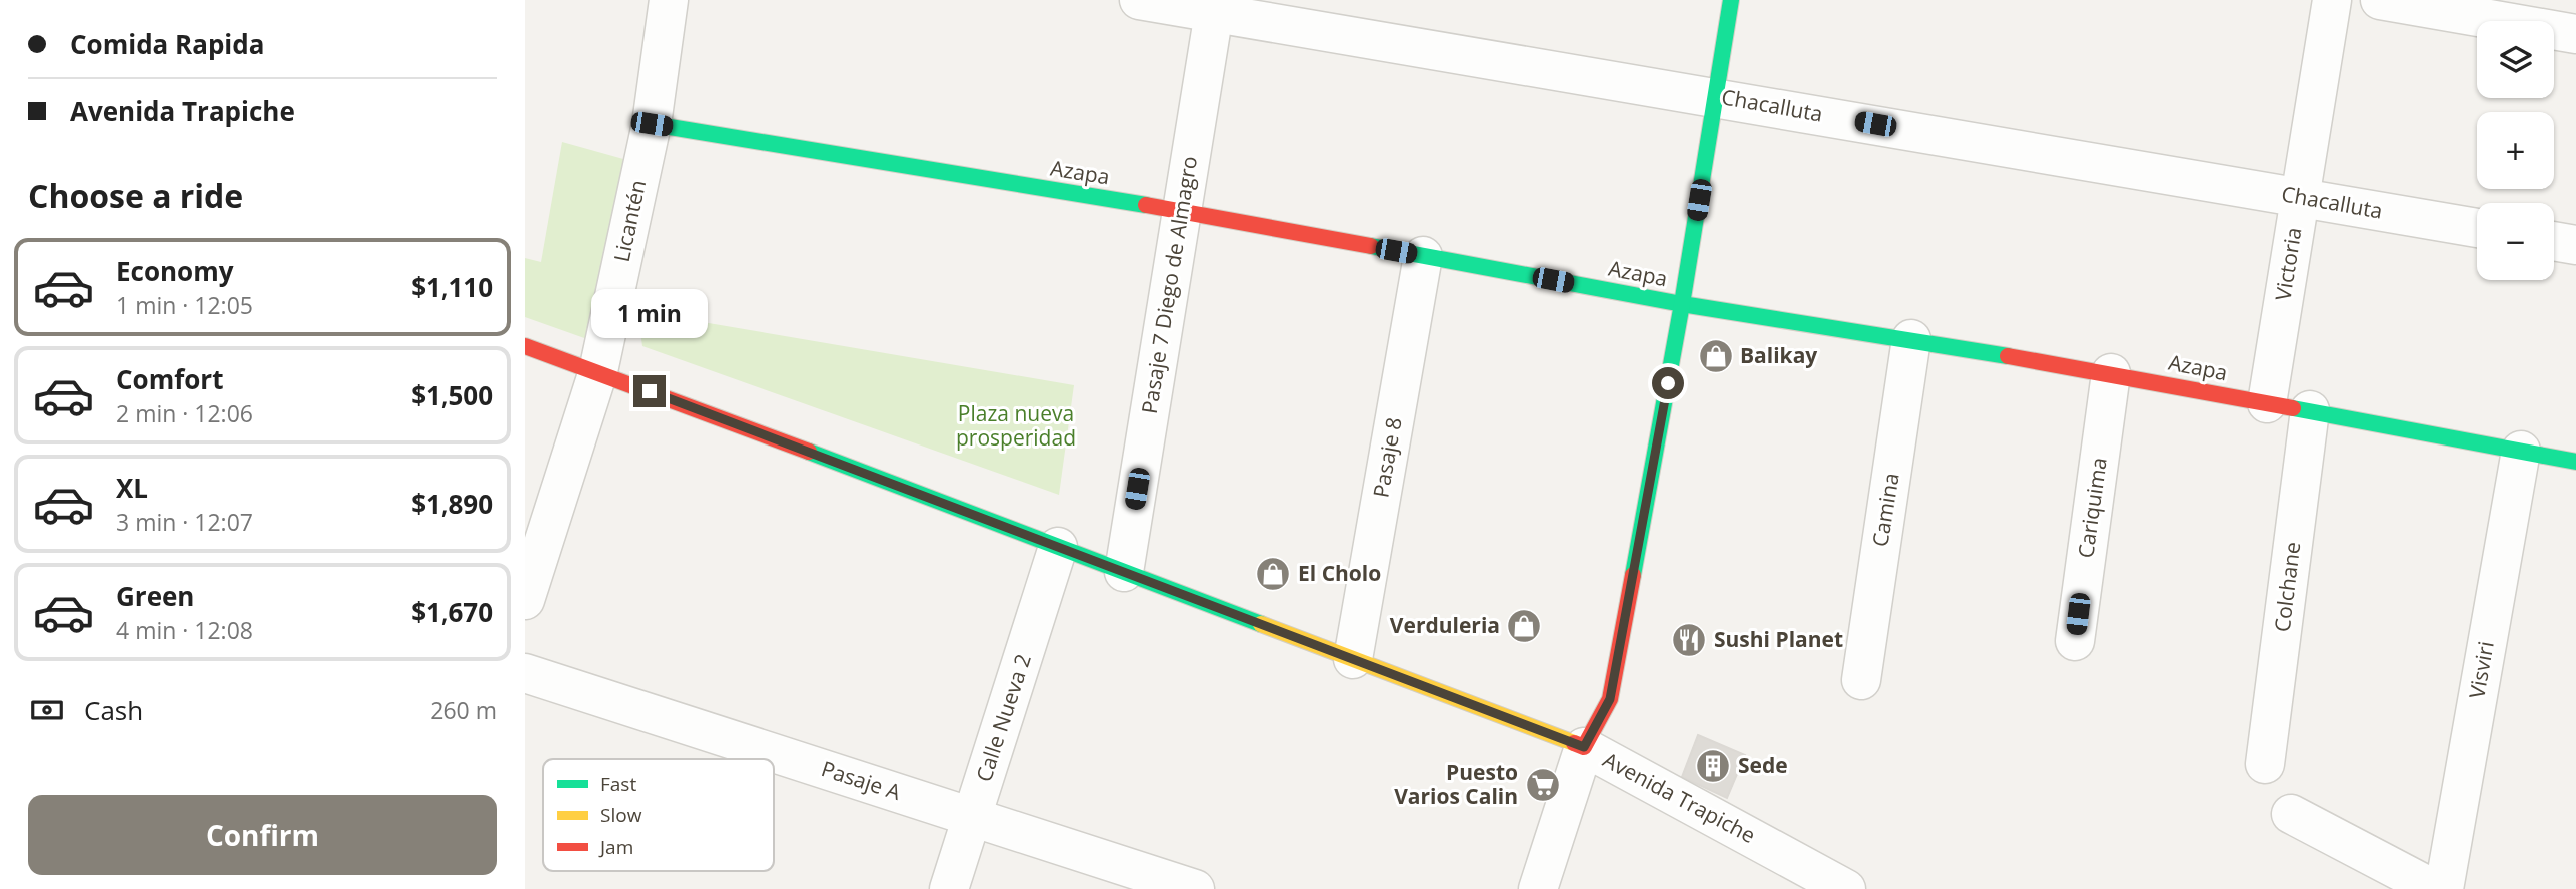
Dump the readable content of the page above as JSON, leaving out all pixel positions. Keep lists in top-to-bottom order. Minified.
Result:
{"streets":{"street":["Chacalluta","Azapa","Licantén","Victoria","Pasaje 7 Diego de Almagro","Pasaje 8","Cariquima","Camina","Colchane","Visviri","Calle Nueva 2","Pasaje A","Avenida Trapiche"]},"crossings":[["Chacalluta","Victoria"],["Chacalluta","Pasaje 7 Diego de Almagro"],["Azapa","Licantén"],["Azapa","Victoria"],["Azapa","Pasaje 7 Diego de Almagro"],["Azapa","Pasaje 8"],["Azapa","Cariquima"],["Azapa","Camina"],["Azapa","Colchane"],["Azapa","Visviri"],["Licantén","Avenida Trapiche"],["Pasaje 7 Diego de Almagro","Avenida Trapiche"],["Pasaje 8","Avenida Trapiche"],["Calle Nueva 2","Pasaje A"],["Calle Nueva 2","Avenida Trapiche"]],"parks":["Plaza nueva prosperidad"],"places":{"shop":["Balikay","El Cholo","Verduleria"],"restaurant":["Sushi Planet"],"building":["Sede"],"supermarket":["Puesto Varios Calin"]},"legend":["Fast","Slow","Jam"],"page":{"banner":["Comida Rapida","Avenida Trapiche"],"map_buttons":["+","−"],"heading":"Choose a ride","list":[{"name":"Economy","note":"1 min · 12:05","value":"$1,110"},{"name":"Comfort","note":"2 min · 12:06","value":"$1,500"},{"name":"XL","note":"3 min · 12:07","value":"$1,890"},{"name":"Green","note":"4 min · 12:08","value":"$1,670"}],"bubble":"1 min","pay":["Cash","260 m"],"buttons":"Confirm"}}
